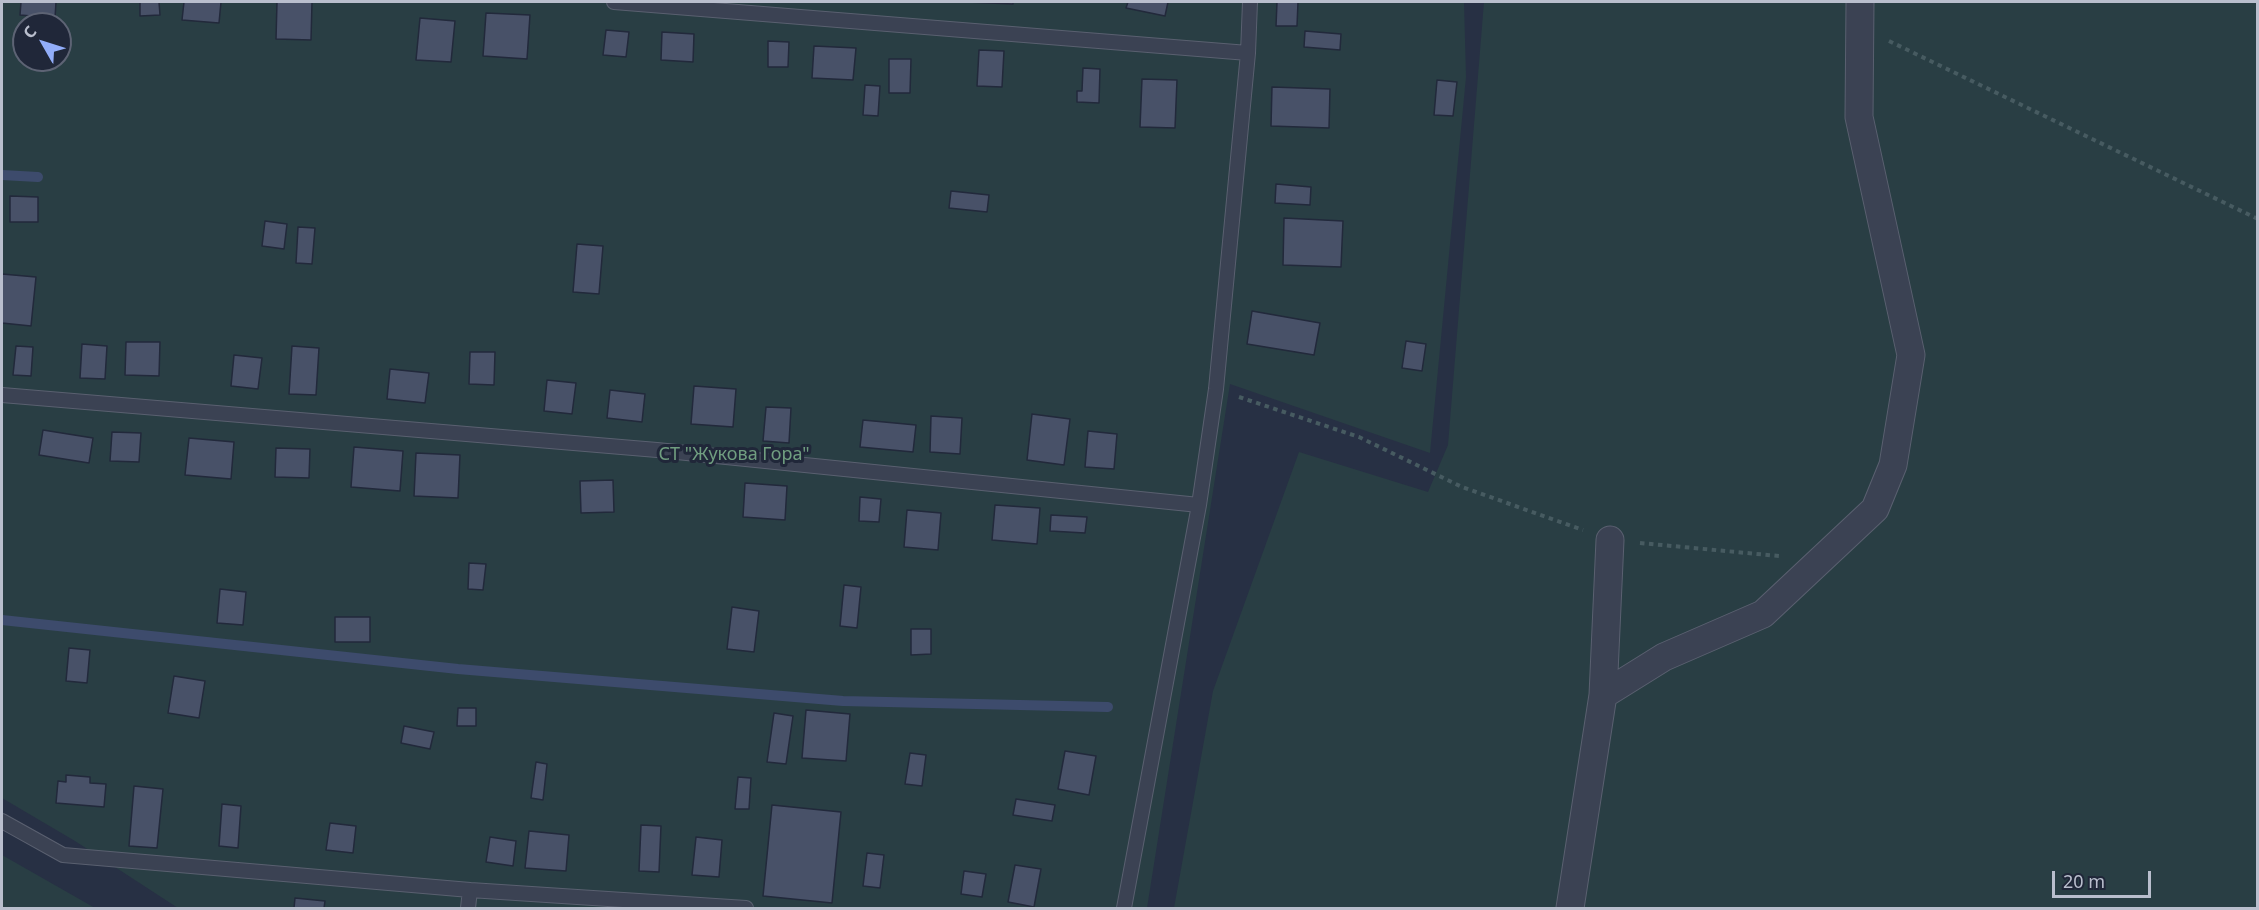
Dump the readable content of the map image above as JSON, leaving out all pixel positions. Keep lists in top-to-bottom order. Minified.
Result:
{"parks":["СТ \"Жукова Гора\""],"scale_bar":"20 m","north":"top left"}
